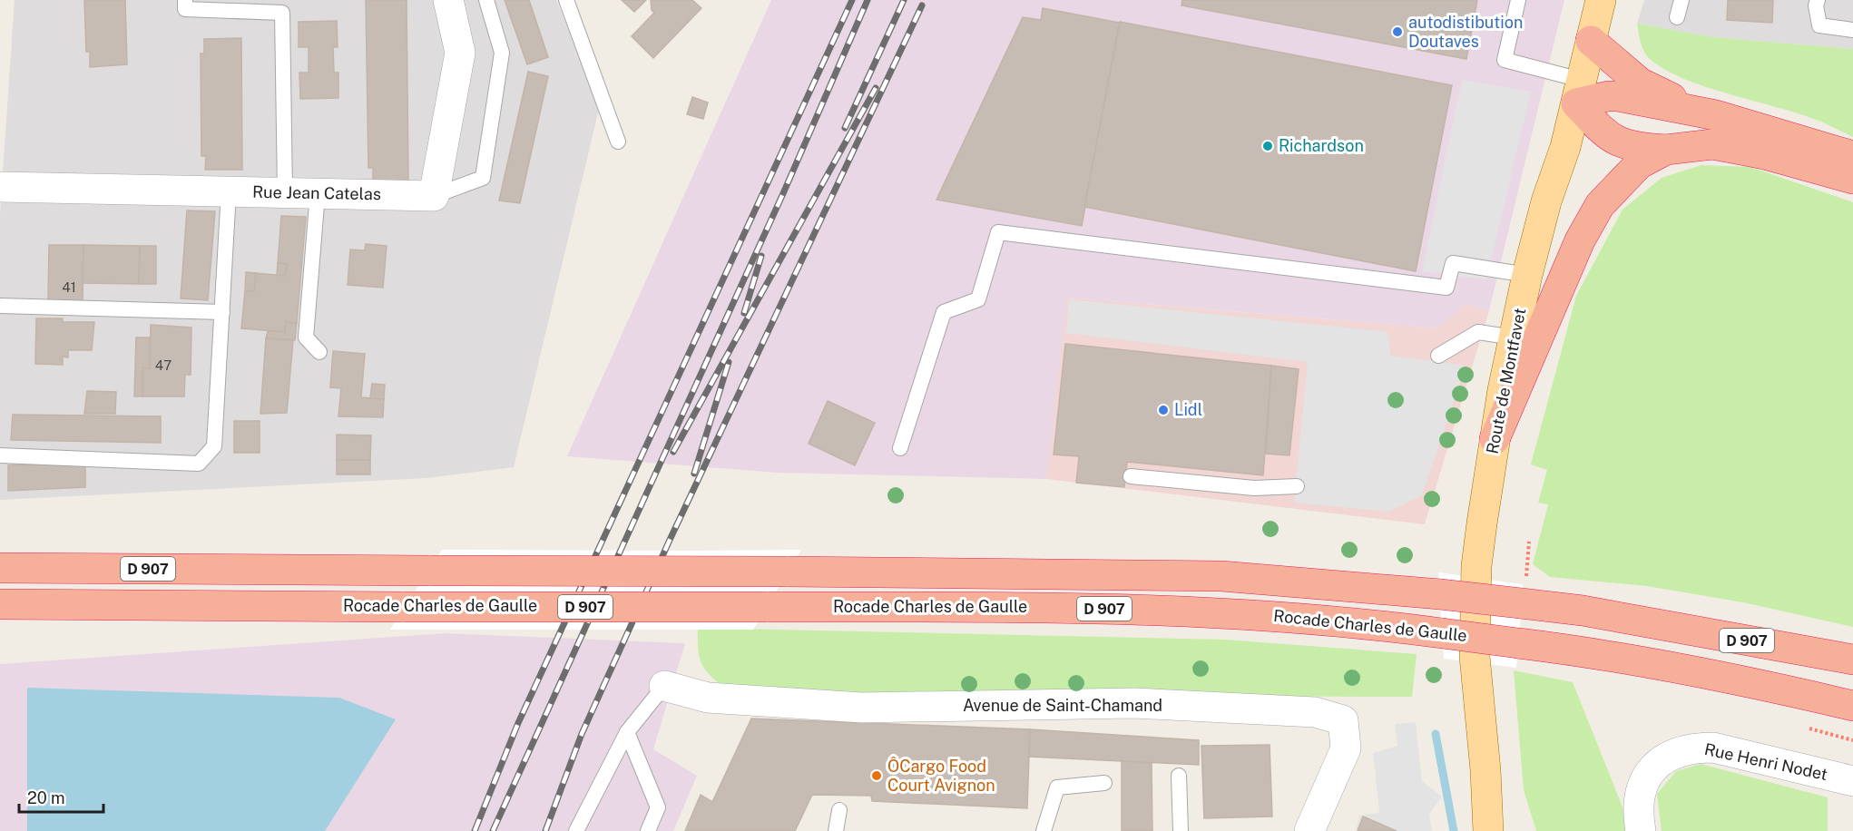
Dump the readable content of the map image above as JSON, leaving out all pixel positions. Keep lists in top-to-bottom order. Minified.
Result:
{"streets":{"highway":["D 907","Rocade Charles de Gaulle"],"main road":["Route de Montfavet"],"street":["Rue Jean Catelas","Avenue de Saint-Chamand","Rue Henri Nodet"]},"places":["autodistibution Doutaves","Richardson","Lidl","ÔCargo Food Court Avignon"],"house_numbers":["41","47"],"scale_bar":"20 m"}
